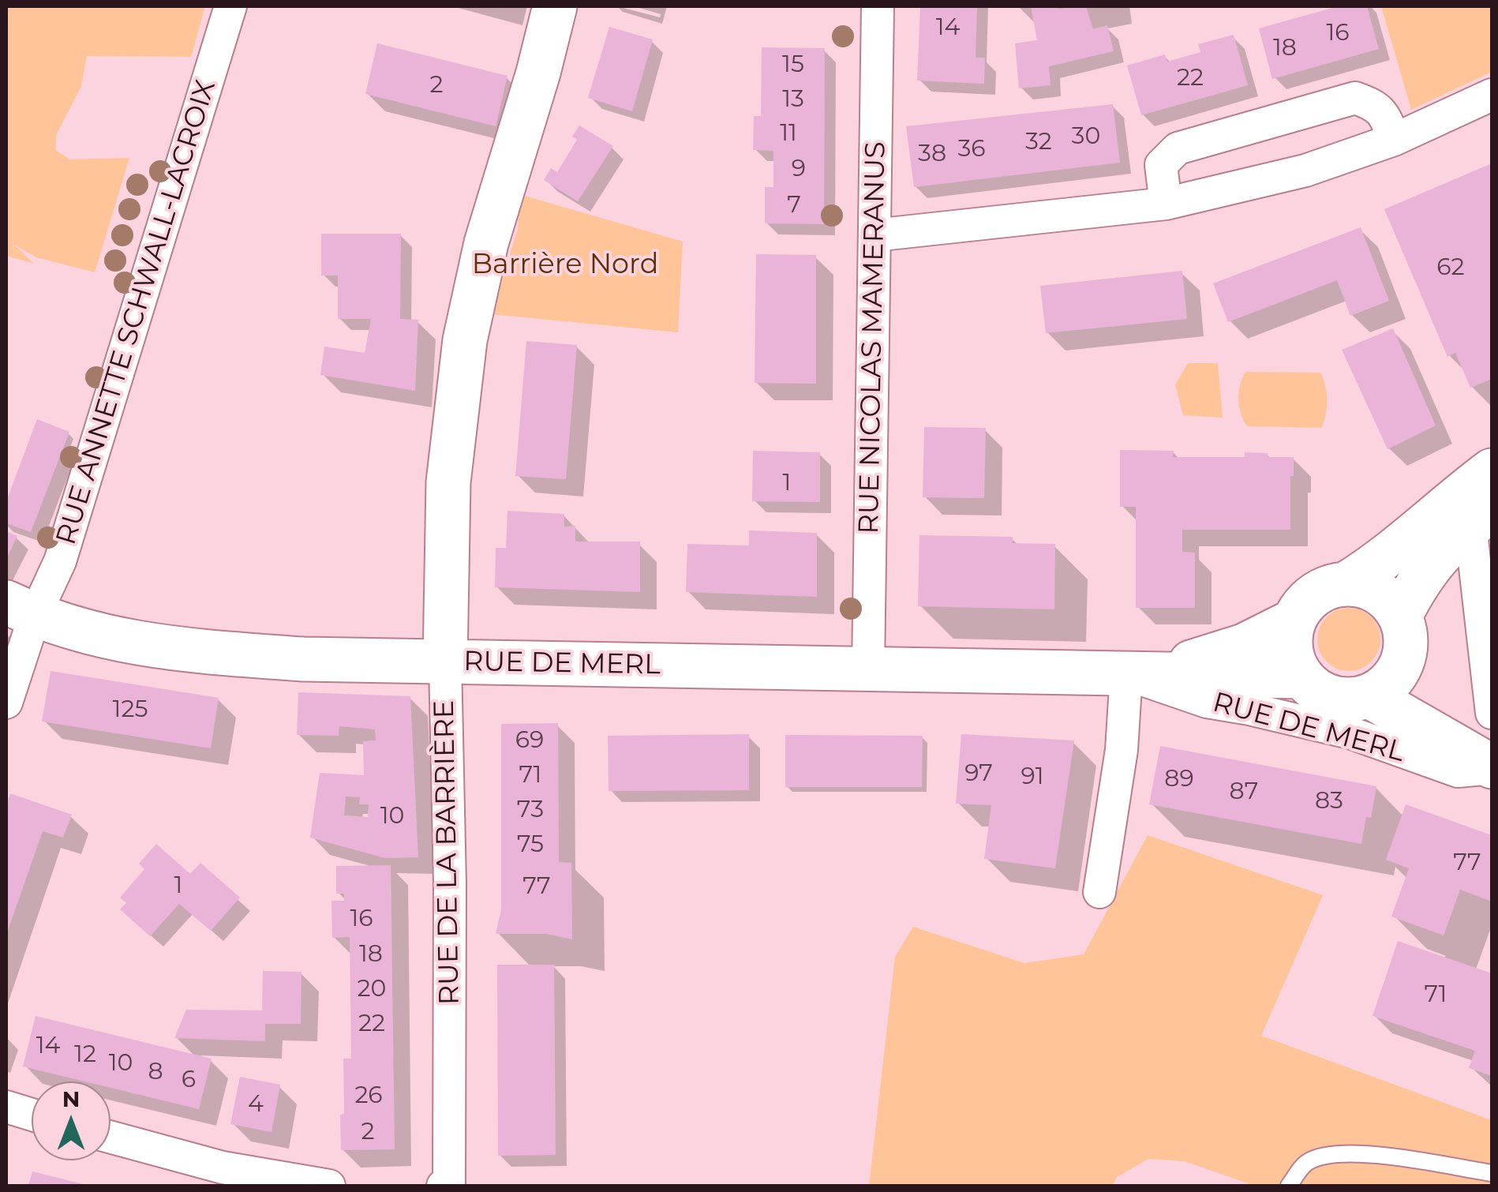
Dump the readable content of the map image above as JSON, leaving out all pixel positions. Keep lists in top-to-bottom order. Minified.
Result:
{"streets":{"main road":["RUE DE MERL","RUE DE LA BARRIÈRE"],"street":["RUE ANNETTE SCHWALL-LACROIX","RUE NICOLAS MAMERANUS"]},"crossings":[["RUE ANNETTE SCHWALL-LACROIX","RUE DE MERL"],["RUE NICOLAS MAMERANUS","RUE DE MERL"],["RUE DE MERL","RUE DE LA BARRIÈRE"]],"parks":["Barrière Nord"],"house_numbers":["14","16","18","15","22","2","13","11","30","32","36","38","9","7","62","1","125","69","97","71","91","89","87","83","73","10","75","77","1","77","16","18","20","71","22","14","12","10","8","6","26","4","2"],"north":"top"}
